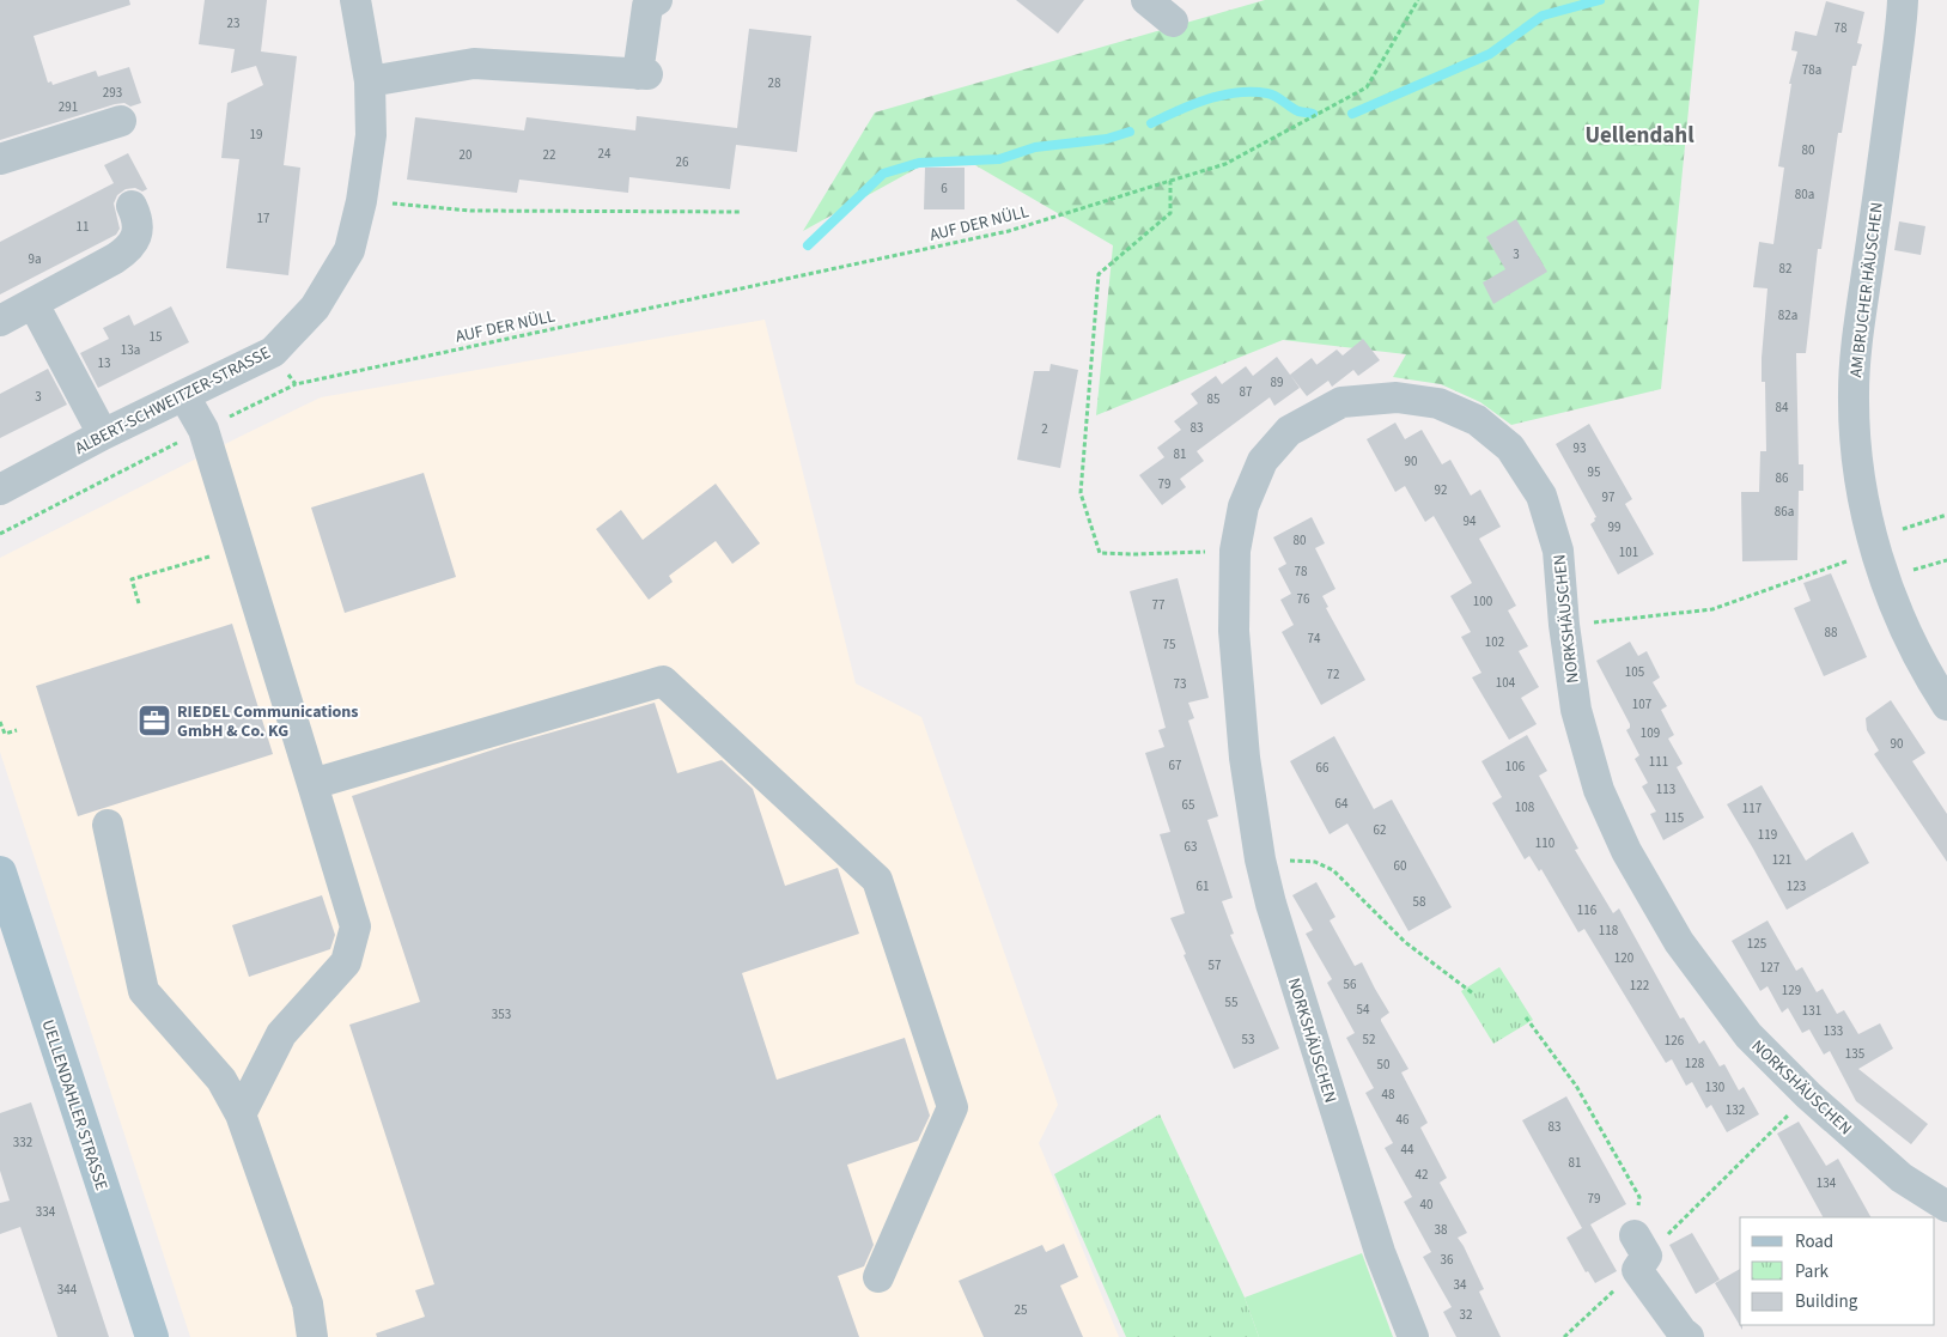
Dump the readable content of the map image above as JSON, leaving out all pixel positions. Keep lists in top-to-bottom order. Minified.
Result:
{"streets":{"main road":["UELLENDAHLER STRASSE"],"street":["AM BRUCHER HÄUSCHEN","ALBERT-SCHWEITZER-STRASSE","NORKSHÄUSCHEN"],"path":["AUF DER NÜLL"]},"districts":["Uellendahl"],"places":{"office":["RIEDEL Communications GmbH & Co. KG"]},"house_numbers":["23","78","78a","28","293","291","19","80","24","20","22","26","6","80a","17","11","3","9a","82","82a","15","13a","13","89","87","3","85","84","83","2","93","81","90","95","86","79","92","97","86a","94","99","80","101","78","76","100","77","88","74","102","75","105","72","104","73","107","109","90","111","67","106","66","113","64","65","108","117","115","62","119","110","63","121","60","61","123","58","116","118","125","120","57","127","56","122","129","55","54","131","353","133","53","52","126","135","128","50","130","48","132","46","83","332","44","81","42","134","79","40","334","38","36","34","344","25","32"],"legend":["Road","Park","Building"]}
